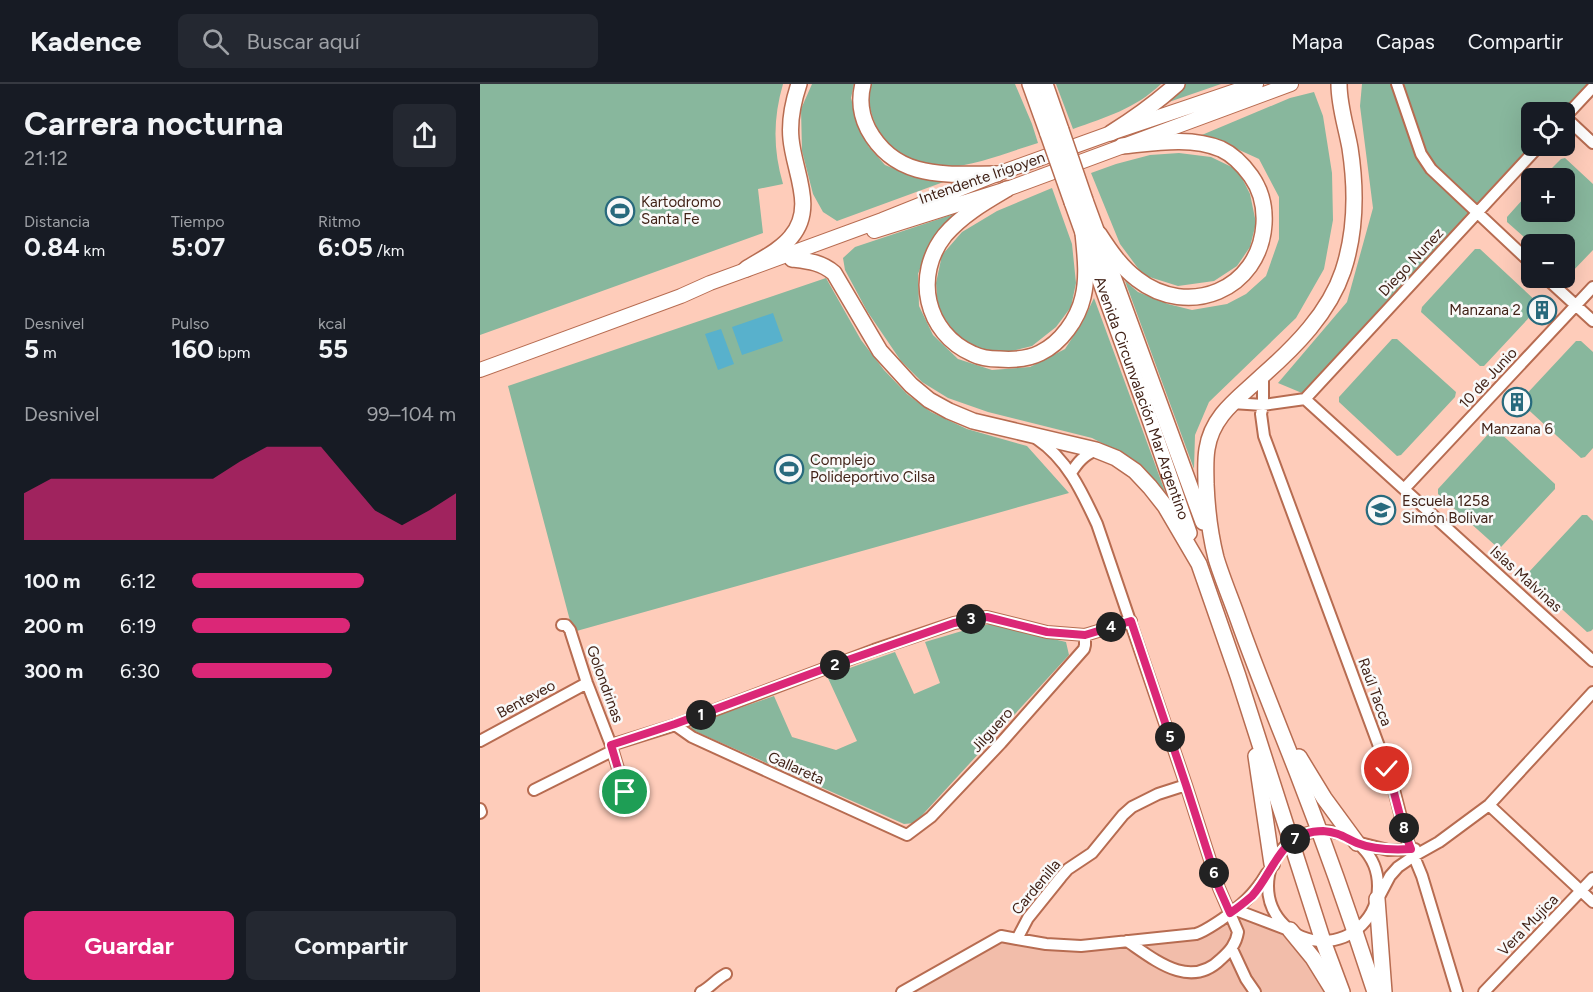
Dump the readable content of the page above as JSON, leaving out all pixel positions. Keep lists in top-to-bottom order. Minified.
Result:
{"streets":{"highway":["Avenida Circunvalación Mar Argentino"],"main road":["Intendente Irigoyen"],"street":["Diego Nunez","10 de Junio","Islas Malvinas","Golondrinas","Raúl Tacca","Benteveo","Jilguero","Gallareta","Cardenilla","Vera Mujica"]},"crossings":[["Diego Nunez","Islas Malvinas"],["10 de Junio","Islas Malvinas"],["Golondrinas","Benteveo"],["Jilguero","Gallareta"]],"places":{"sports":["Kartodromo Santa Fe","Complejo Polideportivo Cilsa"],"building":["Manzana 2","Manzana 6"],"school or university":["Escuela 1258 Simón Bolivar"]},"page":{"header":"Kadence","search":"Buscar aquí","nav":["Mapa","Capas","Compartir"],"heading":["Carrera nocturna","21:12"],"map_buttons":["+","−"],"stats":[["Distancia","0.84 km"],["Tiempo","5:07"],["Ritmo","6:05 /km"],["Desnivel","5 m"],["Pulso","160 bpm"],["kcal","55"]],"chart":["Desnivel","99–104 m"],"list":[{"name":"100 m","note":"6:12"},{"name":"200 m","note":"6:19"},{"name":"300 m","note":"6:30"}],"pins":["3","4","2","1","5","8","7","6"],"buttons":["Guardar","Compartir"]}}
